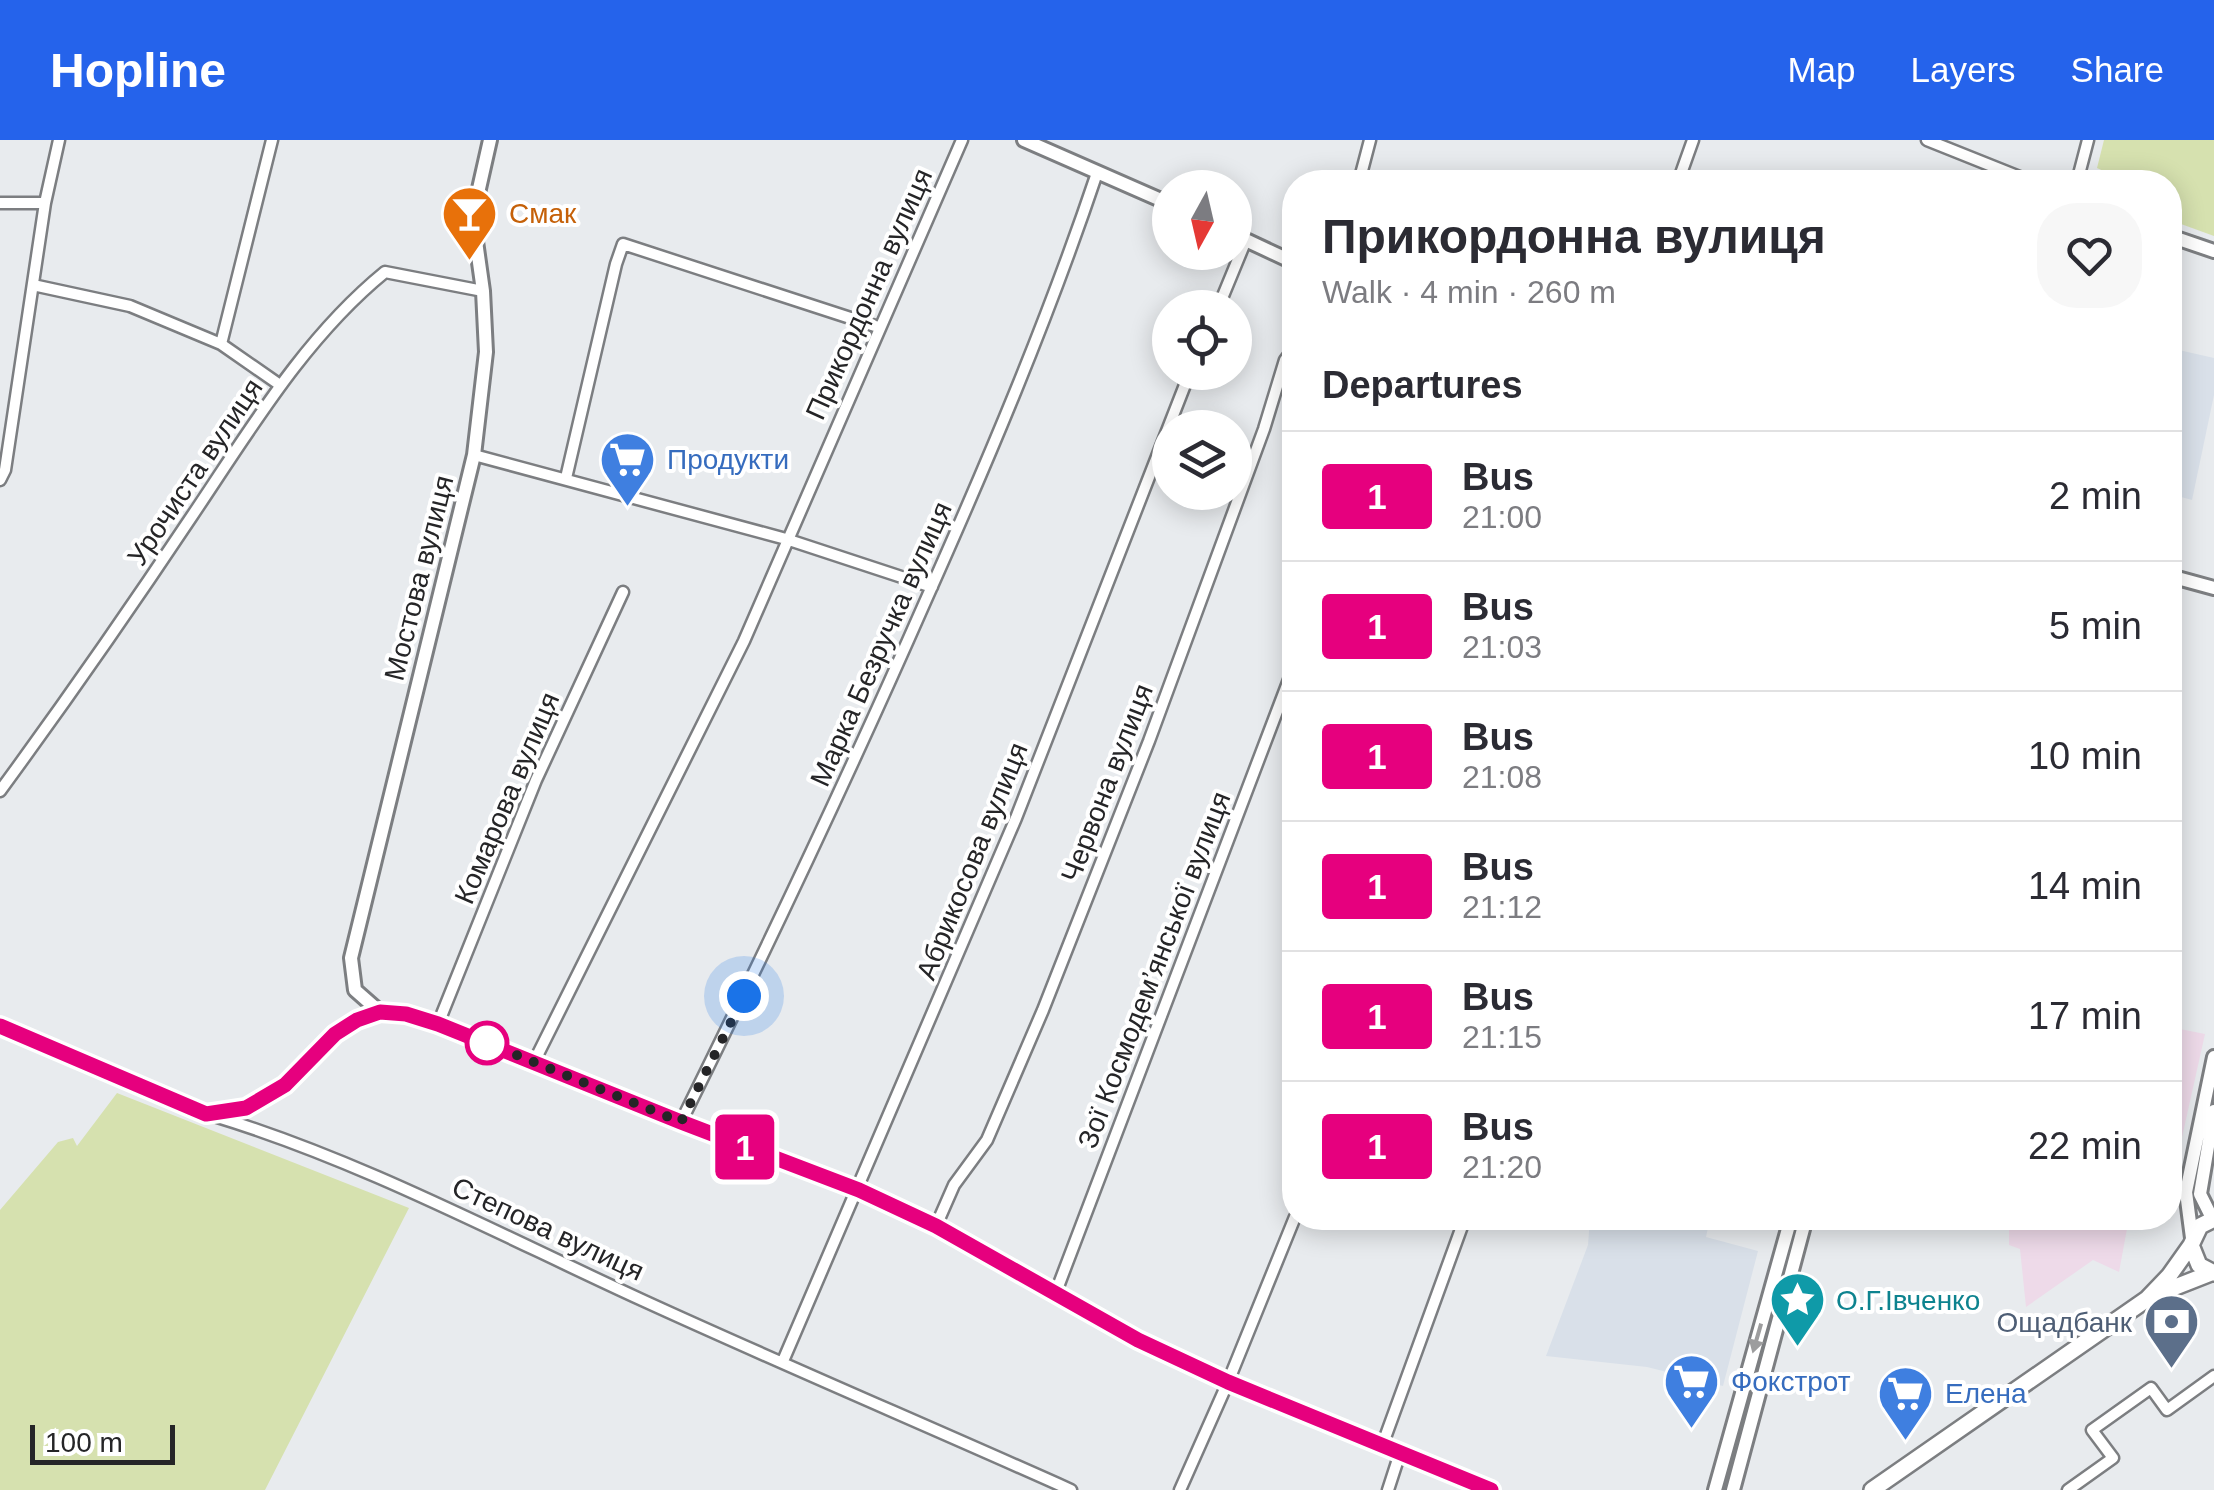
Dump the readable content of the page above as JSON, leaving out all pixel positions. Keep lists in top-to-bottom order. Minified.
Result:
{"streets":{"street":["Прикордонна вулиця","Урочиста вулиця","Мостова вулиця","Марка Безручка вулиця","Червона вулиця","Комарова вулиця","Абрикосова вулиця","Зої Космодем’янської вулиця","Степова вулиця"]},"crossings":[["Урочиста вулиця","Мостова вулиця"],["Абрикосова вулиця","Степова вулиця"]],"places":{"bar":["Смак"],"supermarket":["Продукти","Фокстрот","Елена"],"place":["О.Г.Івченко"],"bank":["Ощадбанк"]},"lines":["bus line 1"],"scale_bar":"100 m","north":"bottom","page":{"header":"Hopline","nav":["Map","Layers","Share"],"on_map":"1","heading":[["Прикордонна вулиця","Walk · 4 min · 260 m"],"Departures"],"list":[{"mark":"1","name":"Bus","note":"21:00","value":"2 min"},{"mark":"1","name":"Bus","note":"21:03","value":"5 min"},{"mark":"1","name":"Bus","note":"21:08","value":"10 min"},{"mark":"1","name":"Bus","note":"21:12","value":"14 min"},{"mark":"1","name":"Bus","note":"21:15","value":"17 min"},{"mark":"1","name":"Bus","note":"21:20","value":"22 min"}],"scale":"100 m"}}
